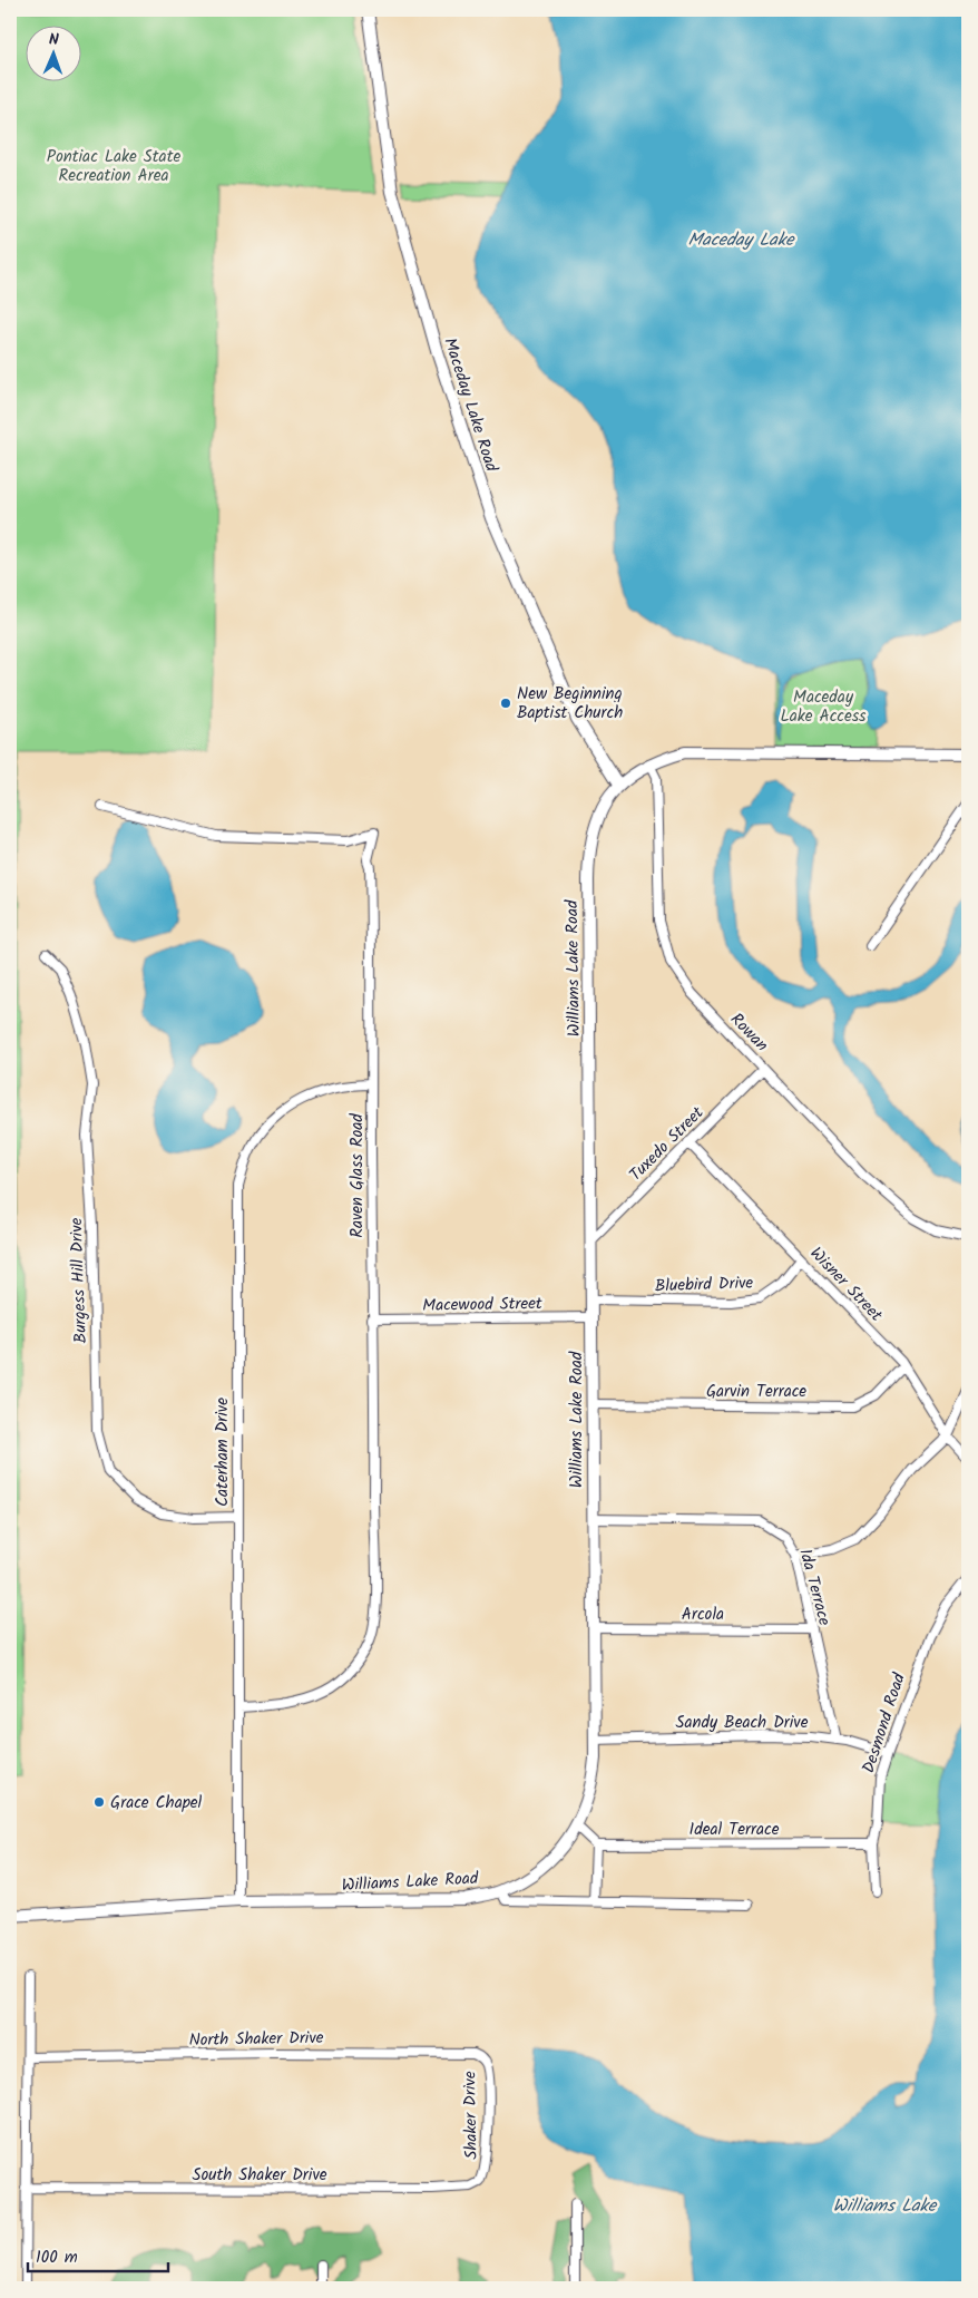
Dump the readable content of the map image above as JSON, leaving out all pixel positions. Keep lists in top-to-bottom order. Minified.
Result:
{"streets":{"main road":["Maceday Lake Road","Williams Lake Road"],"street":["Rowan","Tuxedo Street","Raven Glass Road","Burgess Hill Drive","Bluebird Drive","Wisner Street","Macewood Street","Garvin Terrace","Caterham Drive","Ida Terrace","Arcola","Sandy Beach Drive","Desmond Road","Ideal Terrace","North Shaker Drive","Shaker Drive","South Shaker Drive"]},"crossings":[["Maceday Lake Road","Williams Lake Road"],["Williams Lake Road","Rowan"],["Williams Lake Road","Tuxedo Street"],["Williams Lake Road","Bluebird Drive"],["Williams Lake Road","Macewood Street"],["Williams Lake Road","Garvin Terrace"],["Williams Lake Road","Caterham Drive"],["Williams Lake Road","Ida Terrace"],["Williams Lake Road","Arcola"],["Williams Lake Road","Sandy Beach Drive"],["Rowan","Tuxedo Street"],["Tuxedo Street","Wisner Street"],["Raven Glass Road","Macewood Street"],["Raven Glass Road","Caterham Drive"],["Burgess Hill Drive","Caterham Drive"],["Bluebird Drive","Wisner Street"],["Wisner Street","Garvin Terrace"],["Ida Terrace","Arcola"],["Ida Terrace","Sandy Beach Drive"],["Sandy Beach Drive","Desmond Road"],["Desmond Road","Ideal Terrace"],["North Shaker Drive","Shaker Drive"],["Shaker Drive","South Shaker Drive"]],"water":["Maceday Lake","Williams Lake"],"parks":["Pontiac Lake State Recreation Area","Maceday Lake Access"],"places":["New Beginning Baptist Church","Grace Chapel"],"scale_bar":"100 m","north":"top"}
